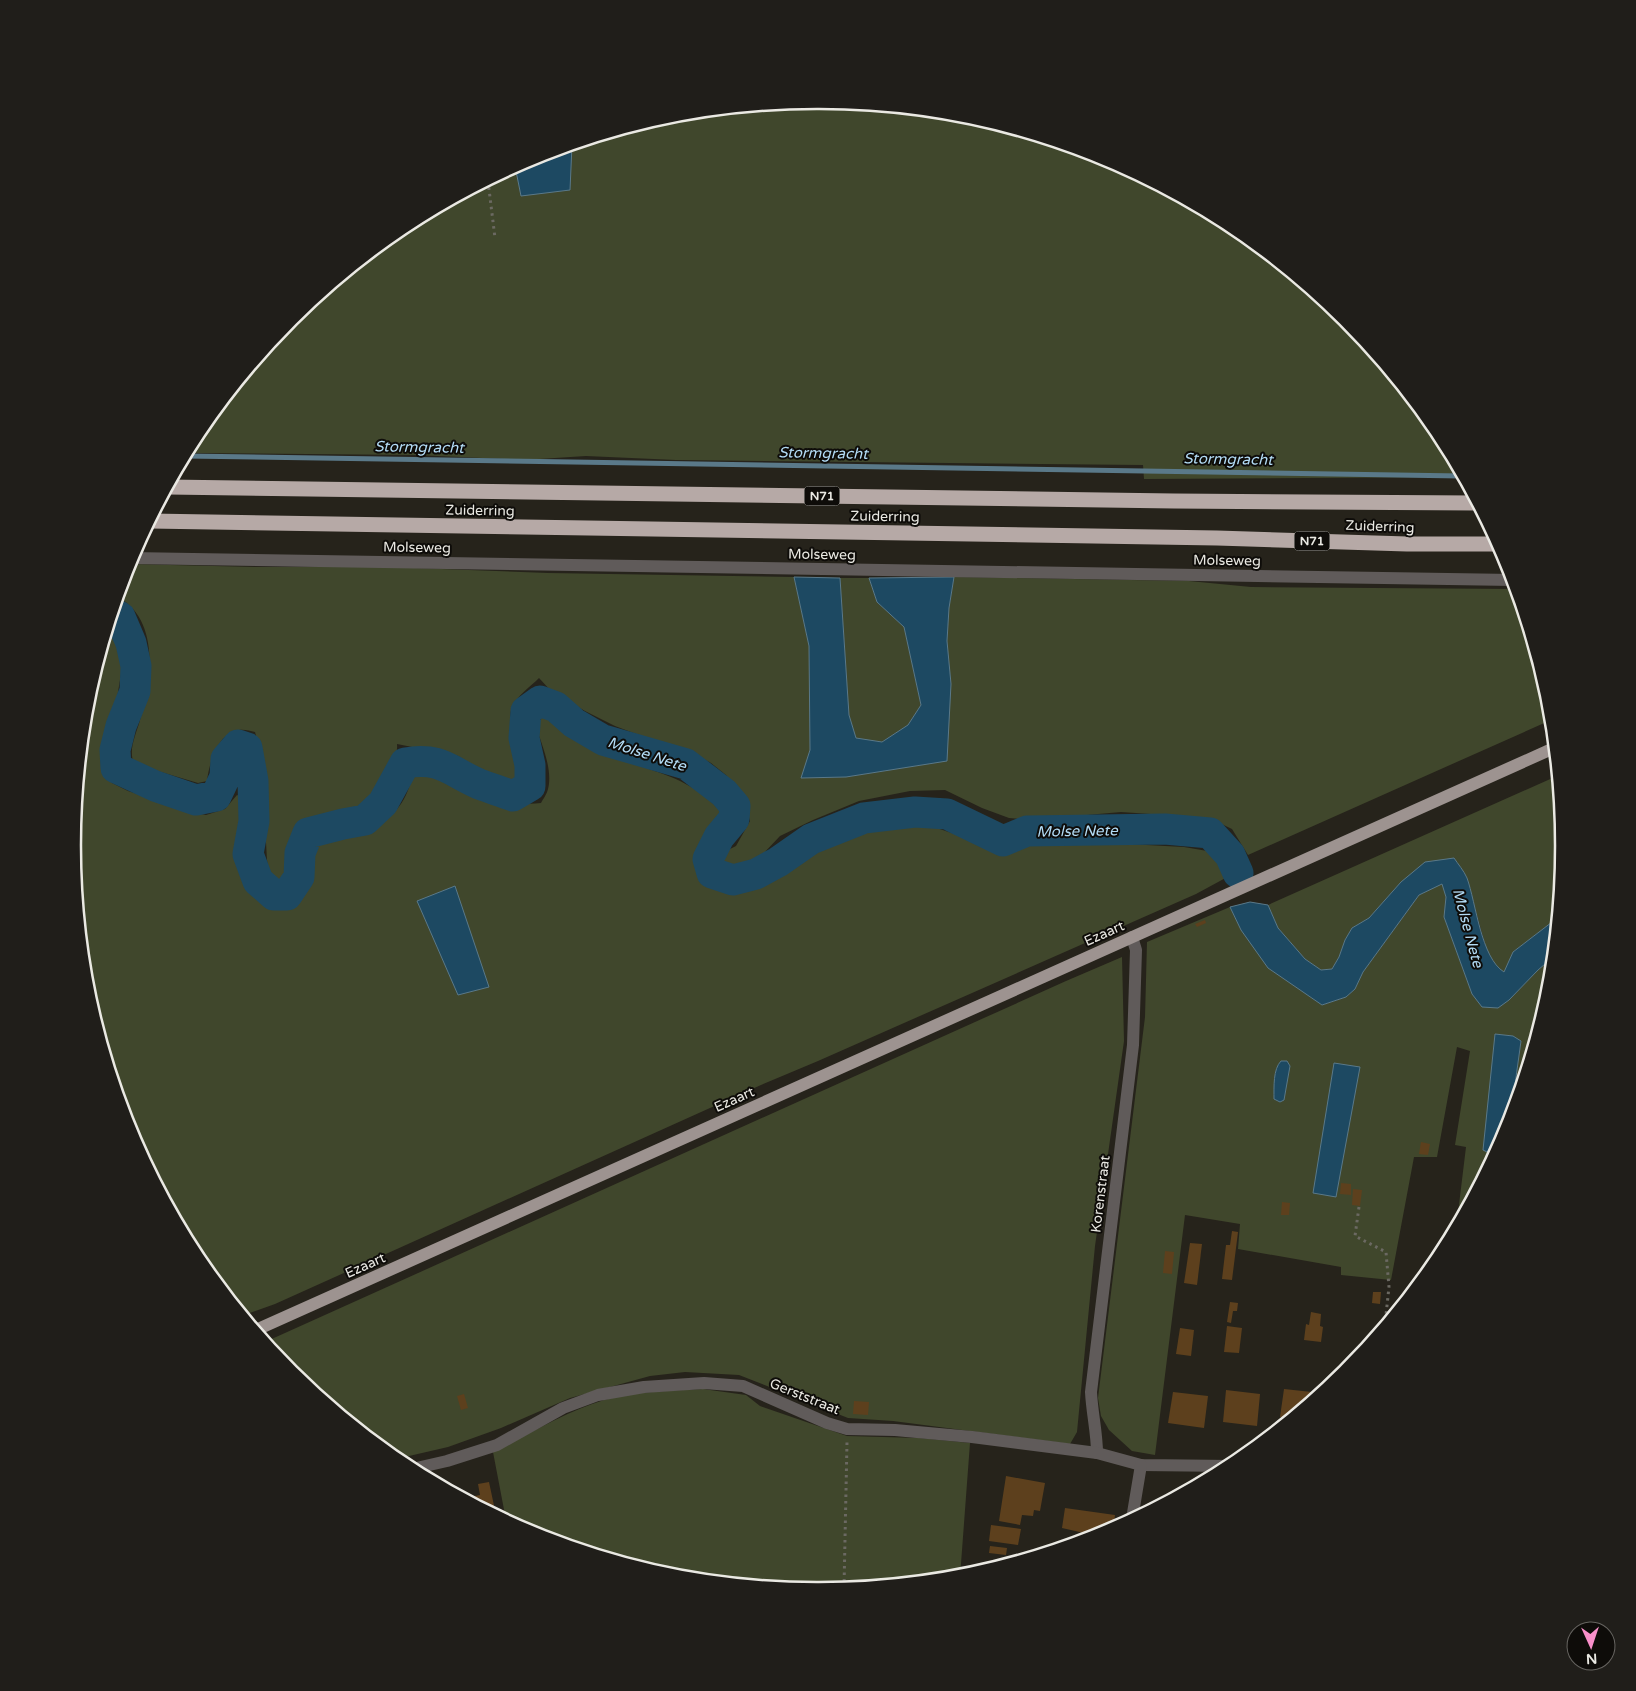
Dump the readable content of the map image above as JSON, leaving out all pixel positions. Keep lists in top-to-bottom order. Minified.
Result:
{"streets":{"highway":["N71","Zuiderring"],"main road":["Ezaart"],"street":["Molseweg","Korenstraat","Gerststraat"]},"crossings":[["Ezaart","Korenstraat"],["Korenstraat","Gerststraat"]],"water":["Stormgracht","Molse Nete"],"north":"bottom"}
